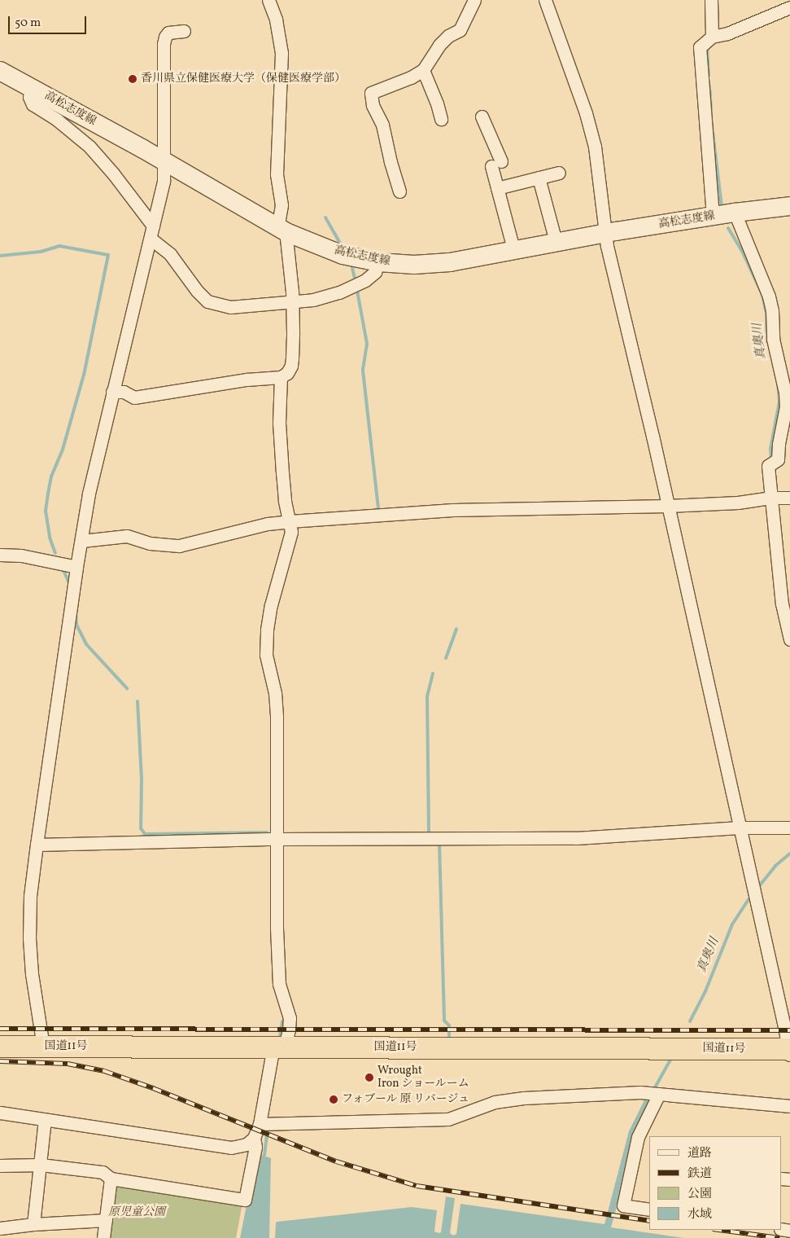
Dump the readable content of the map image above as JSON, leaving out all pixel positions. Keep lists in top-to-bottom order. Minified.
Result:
{"streets":{"highway":["国道11号"],"main road":["高松志度線"]},"water":["真奥川"],"parks":["原児童公園"],"places":["香川県立保健医療大学（保健医療学部）","Wrought Iron ショールーム","フォブール 原 リバージュ"],"legend":["道路","鉄道","公園","水域"],"scale_bar":"50 m"}
